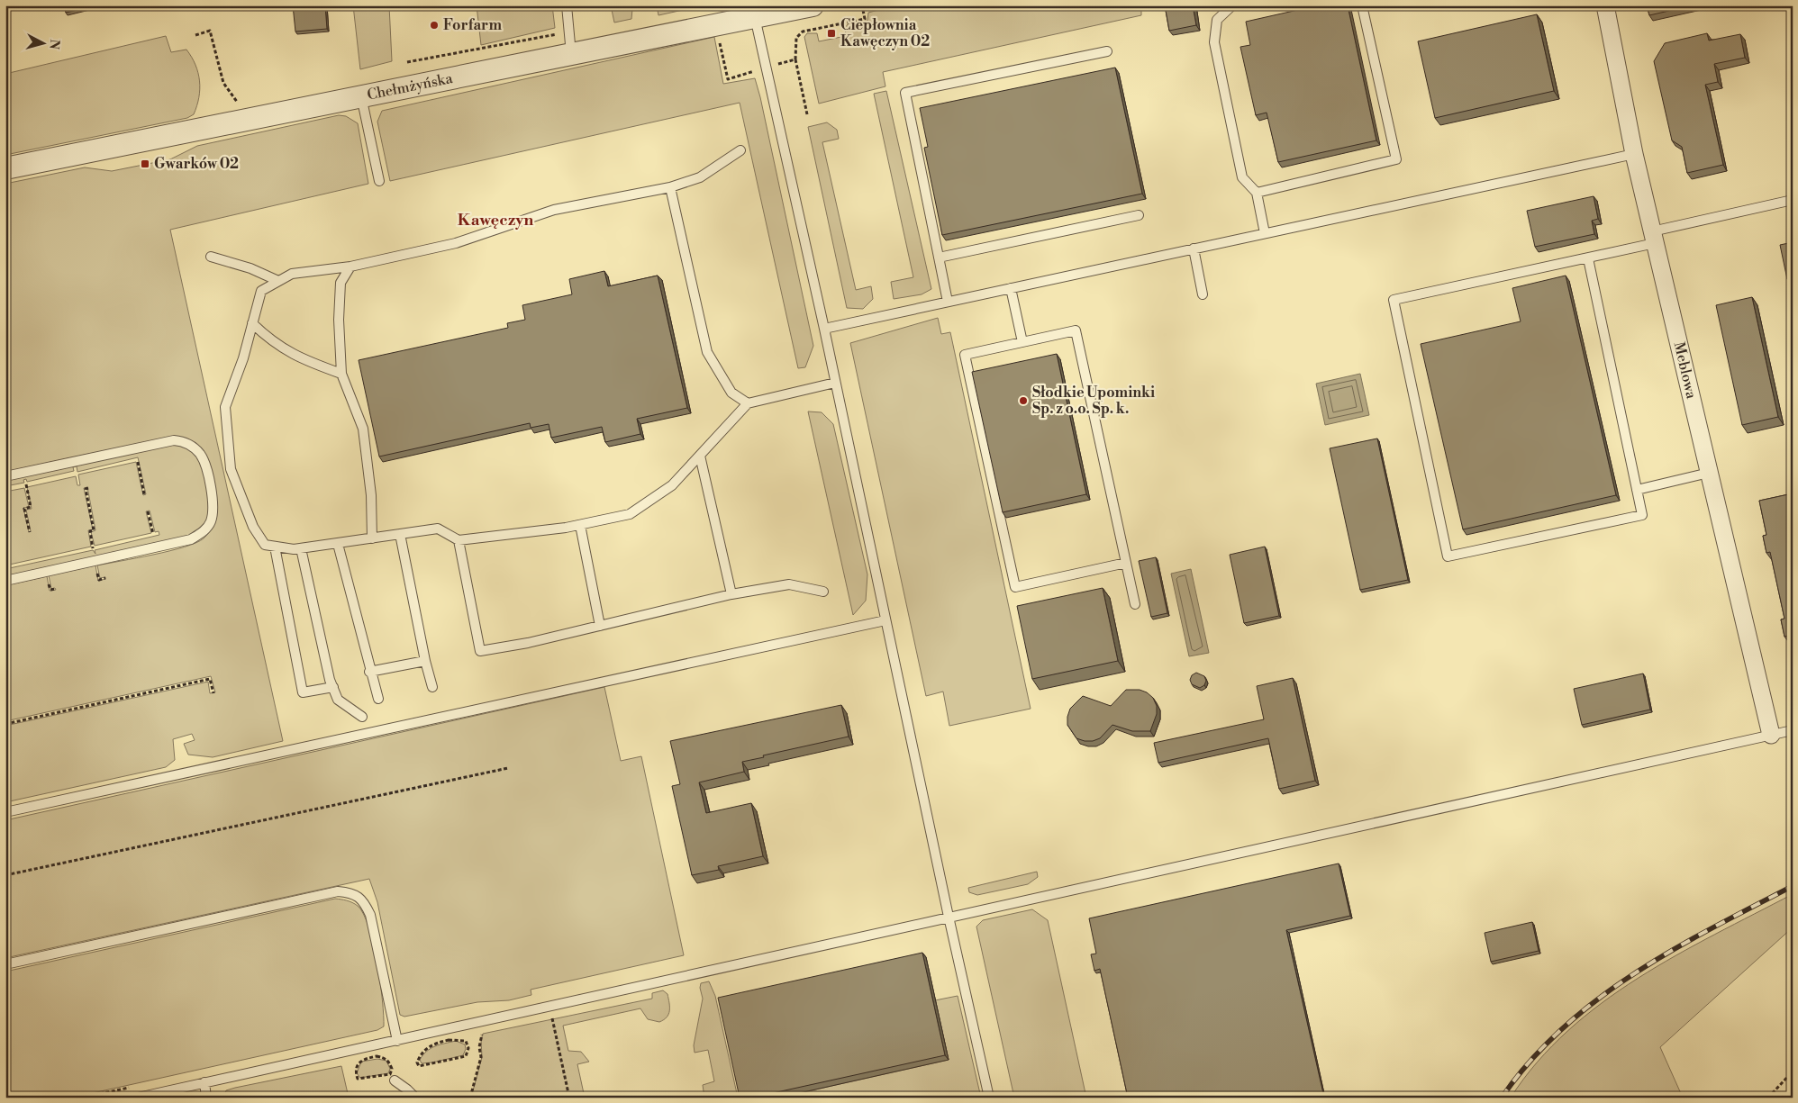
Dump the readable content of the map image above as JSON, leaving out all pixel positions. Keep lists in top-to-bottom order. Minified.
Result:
{"streets":{"street":["Chełmżyńska","Meblowa"]},"districts":["Kawęczyn"],"places":{"other":["Forfarm","Słodkie Upominki Sp. z o.o. Sp. k."],"transit":["Ciepłownia Kawęczyn 02","Gwarków 02"]},"north":"right"}
